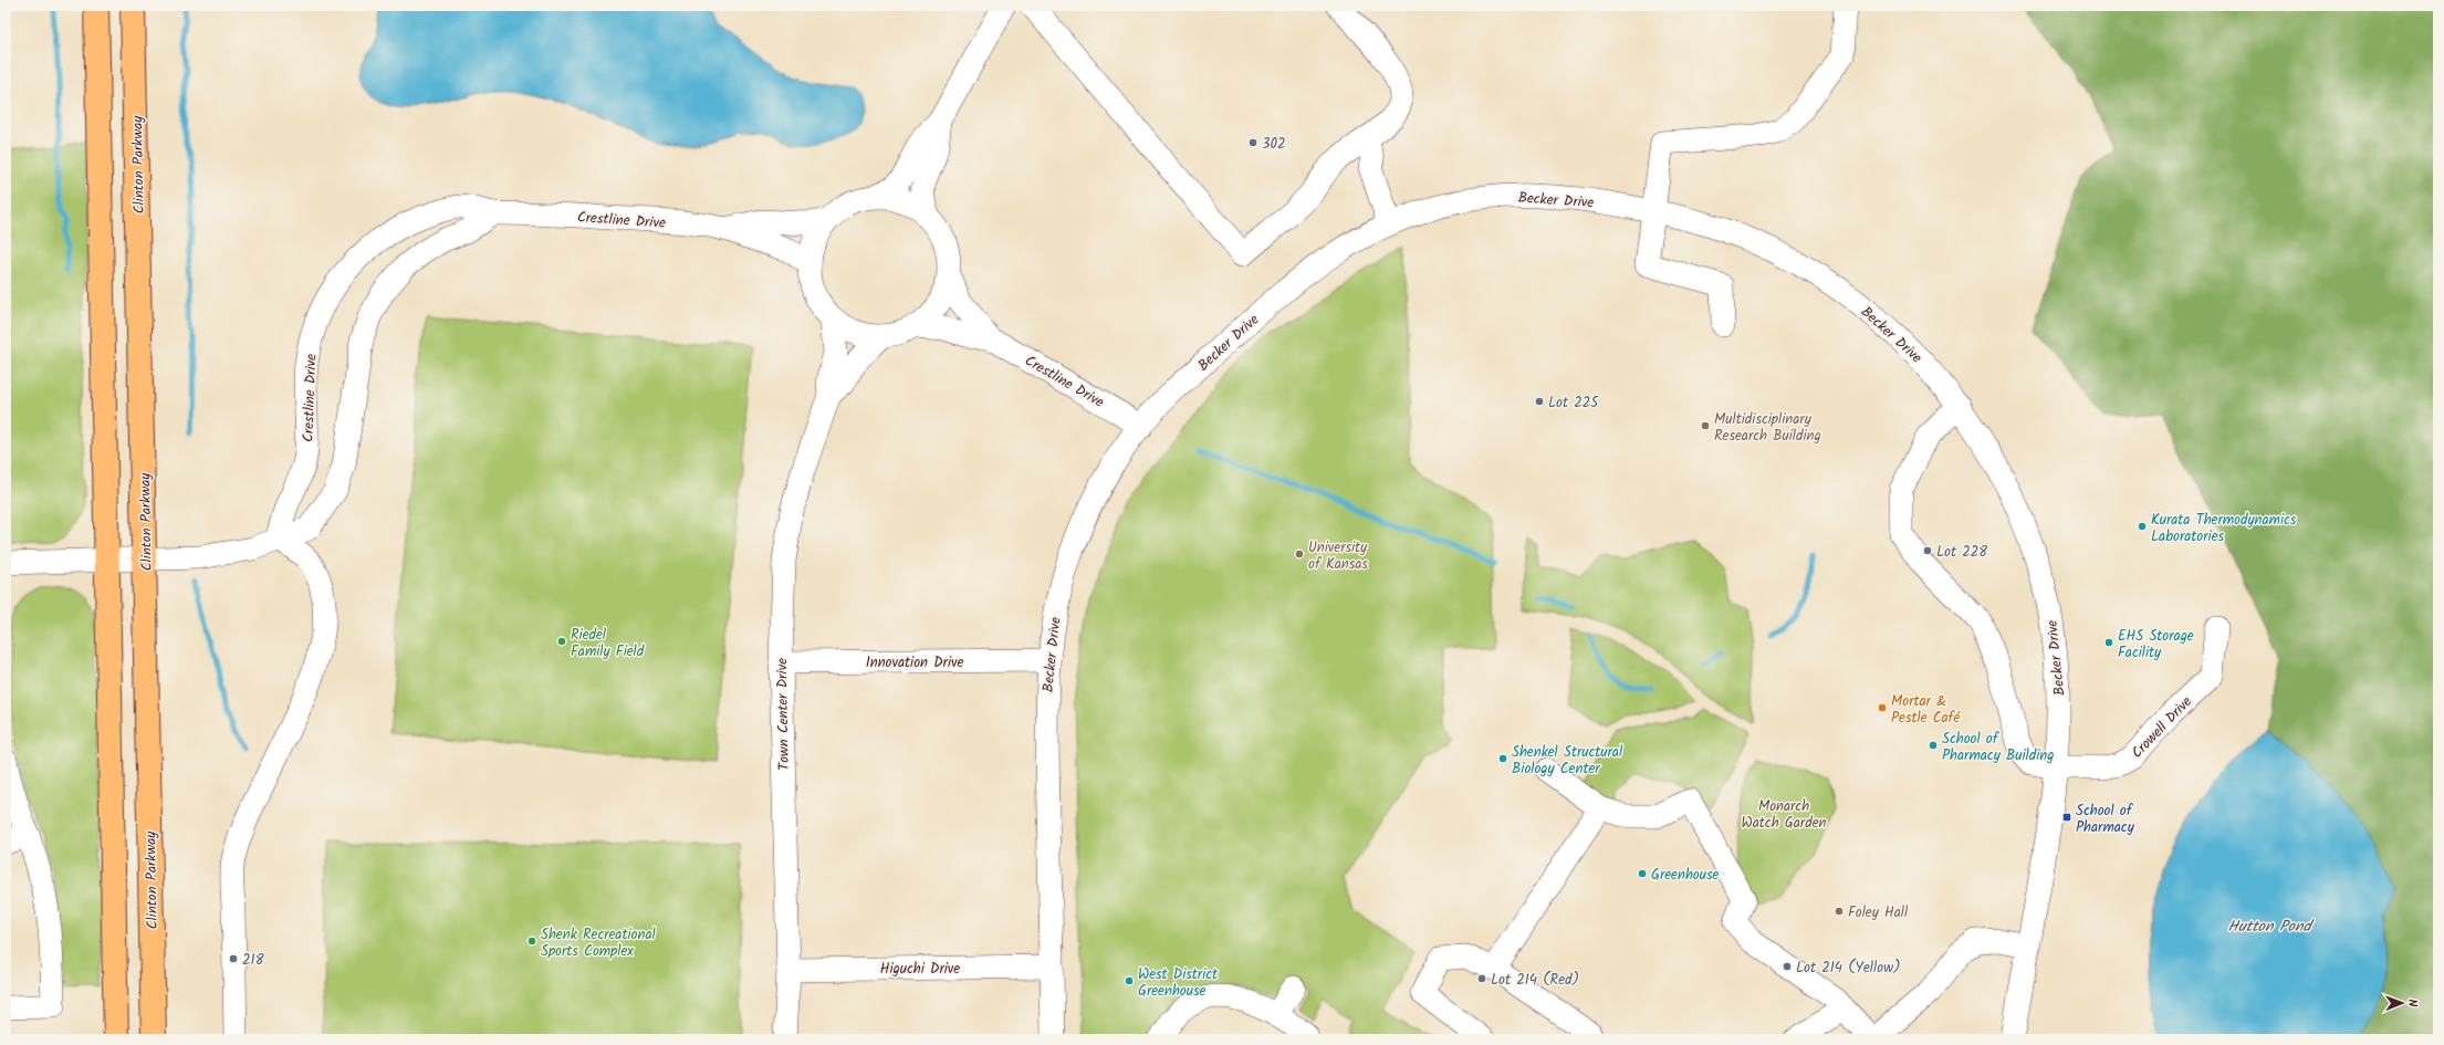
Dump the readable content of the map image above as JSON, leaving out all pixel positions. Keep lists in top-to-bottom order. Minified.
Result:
{"streets":{"main road":["Clinton Parkway"],"street":["Becker Drive","Crestline Drive","Innovation Drive","Town Center Drive","Crowell Drive","Higuchi Drive"]},"crossings":[["Becker Drive","Crestline Drive"],["Becker Drive","Innovation Drive"],["Becker Drive","Crowell Drive"],["Becker Drive","Higuchi Drive"],["Crestline Drive","Town Center Drive"],["Innovation Drive","Town Center Drive"],["Town Center Drive","Higuchi Drive"]],"water":["Hutton Pond"],"parks":["Monarch Watch Garden"],"places":{"other":["302","Lot 225","Multidisciplinary Research Building","Kurata Thermodynamics Laboratories","Lot 228","University of Kansas","Riedel Family Field","EHS Storage Facility","Mortar & Pestle Café","School of Pharmacy Building","Shenkel Structural Biology Center","Greenhouse","Foley Hall","Shenk Recreational Sports Complex","218","Lot 214 (Yellow)","Lot 214 (Red)","West District Greenhouse"],"transit":["School of Pharmacy"]},"north":"right"}
